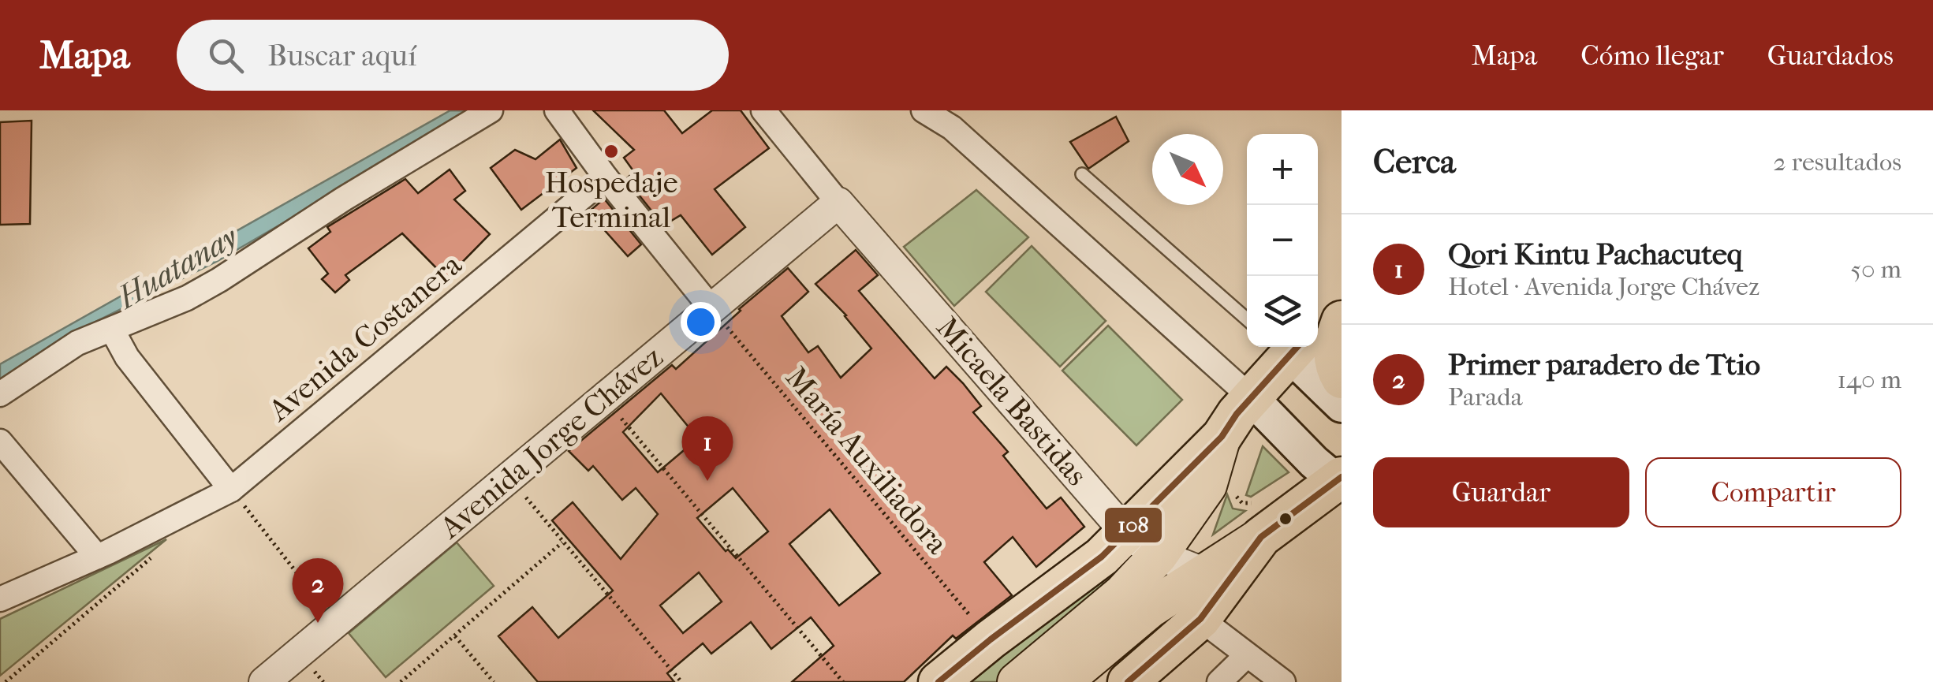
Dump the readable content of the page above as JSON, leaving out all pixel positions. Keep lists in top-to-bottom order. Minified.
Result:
{"streets":{"street":["Avenida Costanera","Micaela Bastidas","Avenida Jorge Chávez"],"path":["María Auxiliadora"]},"crossings":[["Micaela Bastidas","Avenida Jorge Chávez"],["Avenida Jorge Chávez","María Auxiliadora"]],"water":["Huatanay"],"places":["Hospedaje Terminal"],"lines":["transit line 108"],"north":"bottom right","page":{"header":"Mapa","search":"Buscar aquí","nav":["Mapa","Cómo llegar","Guardados"],"heading":["Cerca","2 resultados"],"map_buttons":["+","−"],"list":[{"mark":"1","name":"Qori Kintu Pachacuteq","note":"Hotel · Avenida Jorge Chávez","value":"50 m"},{"mark":"2","name":"Primer paradero de Ttio","note":"Parada","value":"140 m"}],"pins":["1","2"],"buttons":["Guardar","Compartir"]}}
